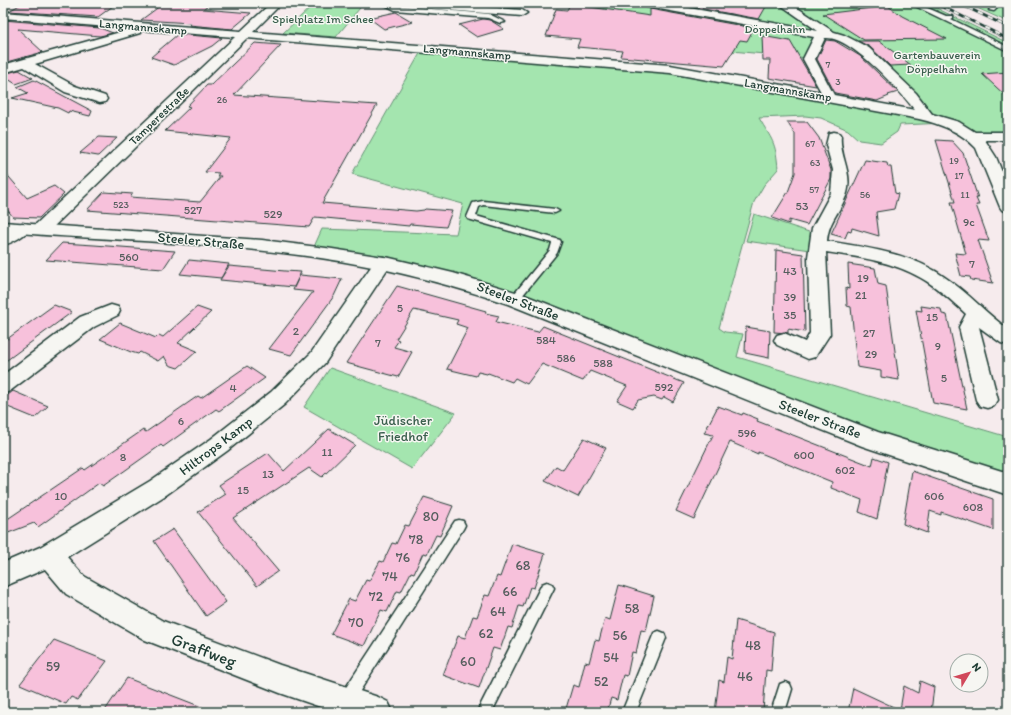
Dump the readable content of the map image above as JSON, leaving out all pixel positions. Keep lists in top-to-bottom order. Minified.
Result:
{"streets":{"main road":["Steeler Straße"],"street":["Langmannskamp","Tamperestraße","Hiltrops Kamp","Graffweg"]},"crossings":[["Langmannskamp","Tamperestraße"],["Tamperestraße","Steeler Straße"],["Steeler Straße","Hiltrops Kamp"],["Hiltrops Kamp","Graffweg"]],"parks":["Spielplatz Im Schee","Döppelhahn","Gartenbauverein Döppelhahn","Jüdischer Friedhof"],"house_numbers":["7","3","26","67","19","63","17","57","56","11","523","53","527","529","9c","560","7","43","19","21","39","5","35","15","2","27","584","7","9","29","586","588","5","592","4","6","596","11","600","8","602","13","15","10","606","608","80","78","76","68","74","66","72","58","64","70","62","56","48","54","60","59","46","52"],"north":"top right"}
